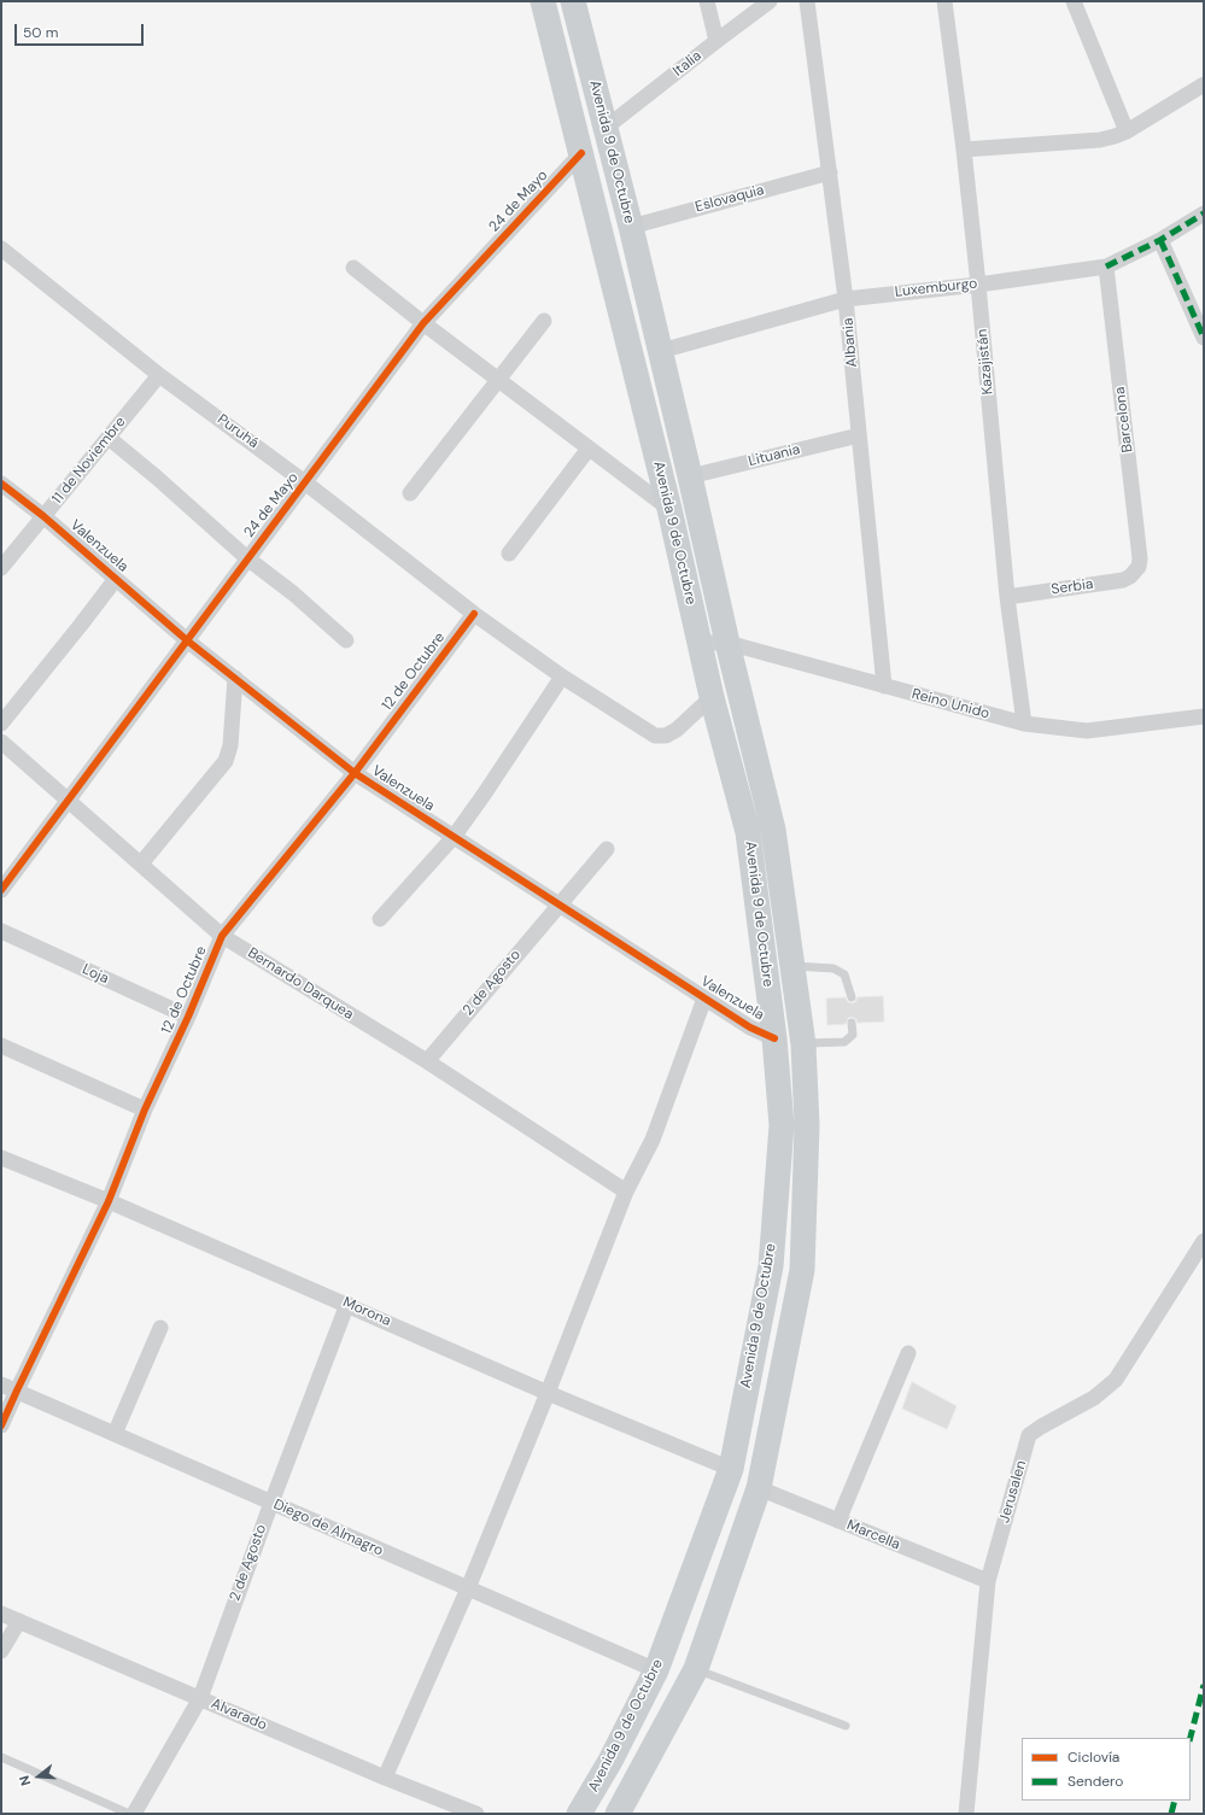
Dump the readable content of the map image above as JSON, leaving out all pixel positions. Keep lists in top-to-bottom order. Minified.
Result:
{"streets":{"main road":["Avenida 9 de Octubre"],"street":["Italia","Eslovaquia","24 de Mayo","Luxemburgo","Albania","Kazajistán","Barcelona","Puruhá","Lituania","11 de Noviembre","Valenzuela","Serbia","12 de Octubre","Reino Unido","Loja","2 de Agosto","Bernardo Darquea","Morona","Jerusalen","Diego de Almagro","Marcella","Alvarado"]},"crossings":[["Italia","Avenida 9 de Octubre"],["Avenida 9 de Octubre","Eslovaquia"],["Avenida 9 de Octubre","24 de Mayo"],["Avenida 9 de Octubre","Luxemburgo"],["Avenida 9 de Octubre","Puruhá"],["Avenida 9 de Octubre","Lituania"],["Avenida 9 de Octubre","Valenzuela"],["Avenida 9 de Octubre","Reino Unido"],["Avenida 9 de Octubre","Morona"],["Avenida 9 de Octubre","Diego de Almagro"],["Avenida 9 de Octubre","Marcella"],["Eslovaquia","Albania"],["24 de Mayo","Puruhá"],["24 de Mayo","Valenzuela"],["24 de Mayo","Bernardo Darquea"],["Luxemburgo","Albania"],["Luxemburgo","Kazajistán"],["Luxemburgo","Barcelona"],["Albania","Lituania"],["Albania","Reino Unido"],["Kazajistán","Serbia"],["Kazajistán","Reino Unido"],["Barcelona","Serbia"],["Puruhá","11 de Noviembre"],["Puruhá","12 de Octubre"],["11 de Noviembre","Valenzuela"],["Valenzuela","12 de Octubre"],["Valenzuela","2 de Agosto"],["12 de Octubre","Loja"],["12 de Octubre","Bernardo Darquea"],["12 de Octubre","Morona"],["12 de Octubre","Diego de Almagro"],["2 de Agosto","Bernardo Darquea"],["2 de Agosto","Morona"],["2 de Agosto","Diego de Almagro"],["2 de Agosto","Alvarado"],["Jerusalen","Marcella"]],"legend":["Ciclovía","Sendero"],"scale_bar":"50 m","north":"left"}
